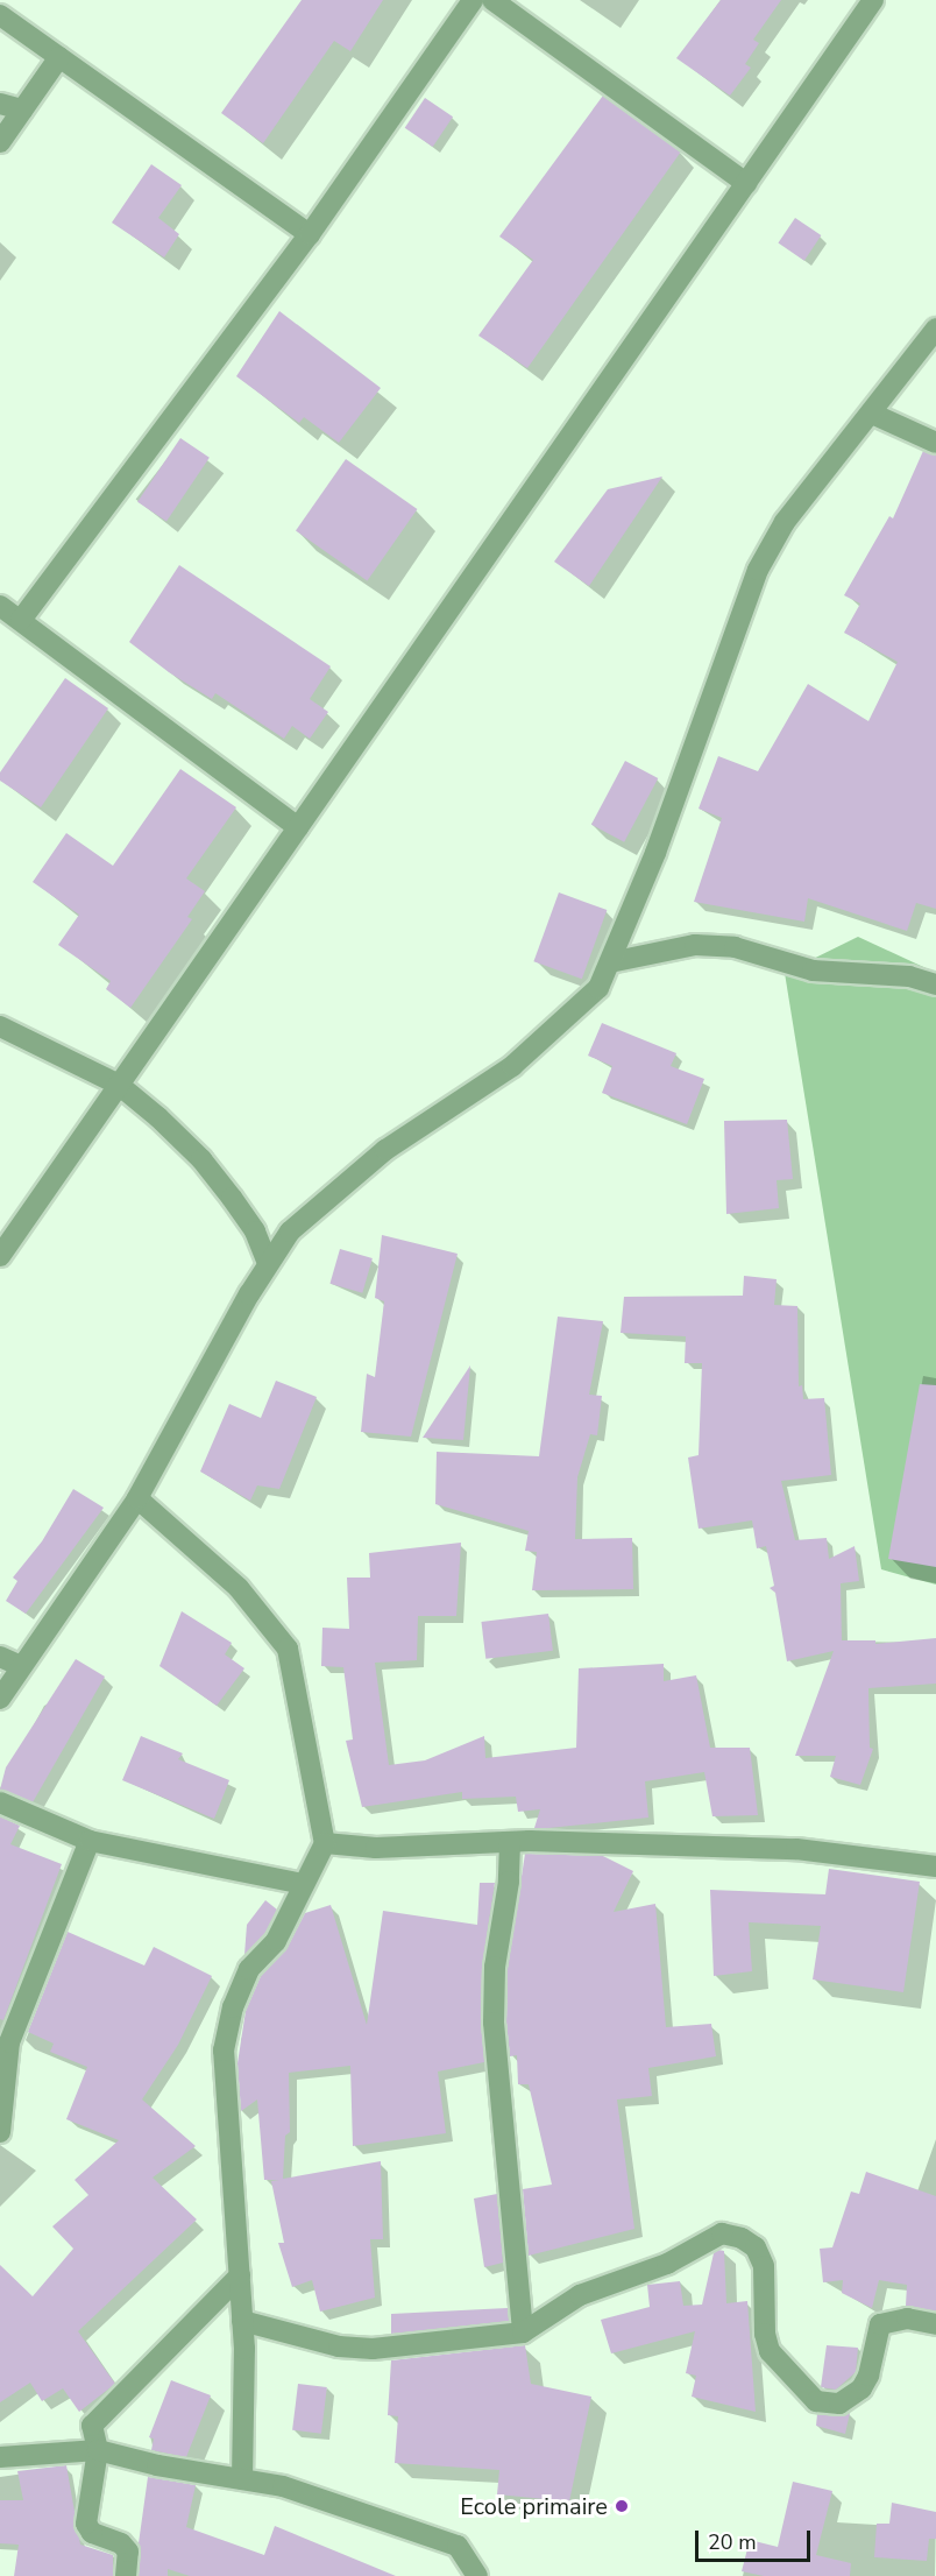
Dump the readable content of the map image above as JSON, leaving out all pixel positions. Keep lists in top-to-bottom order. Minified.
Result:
{"places":["Ecole primaire"],"scale_bar":"20 m"}
